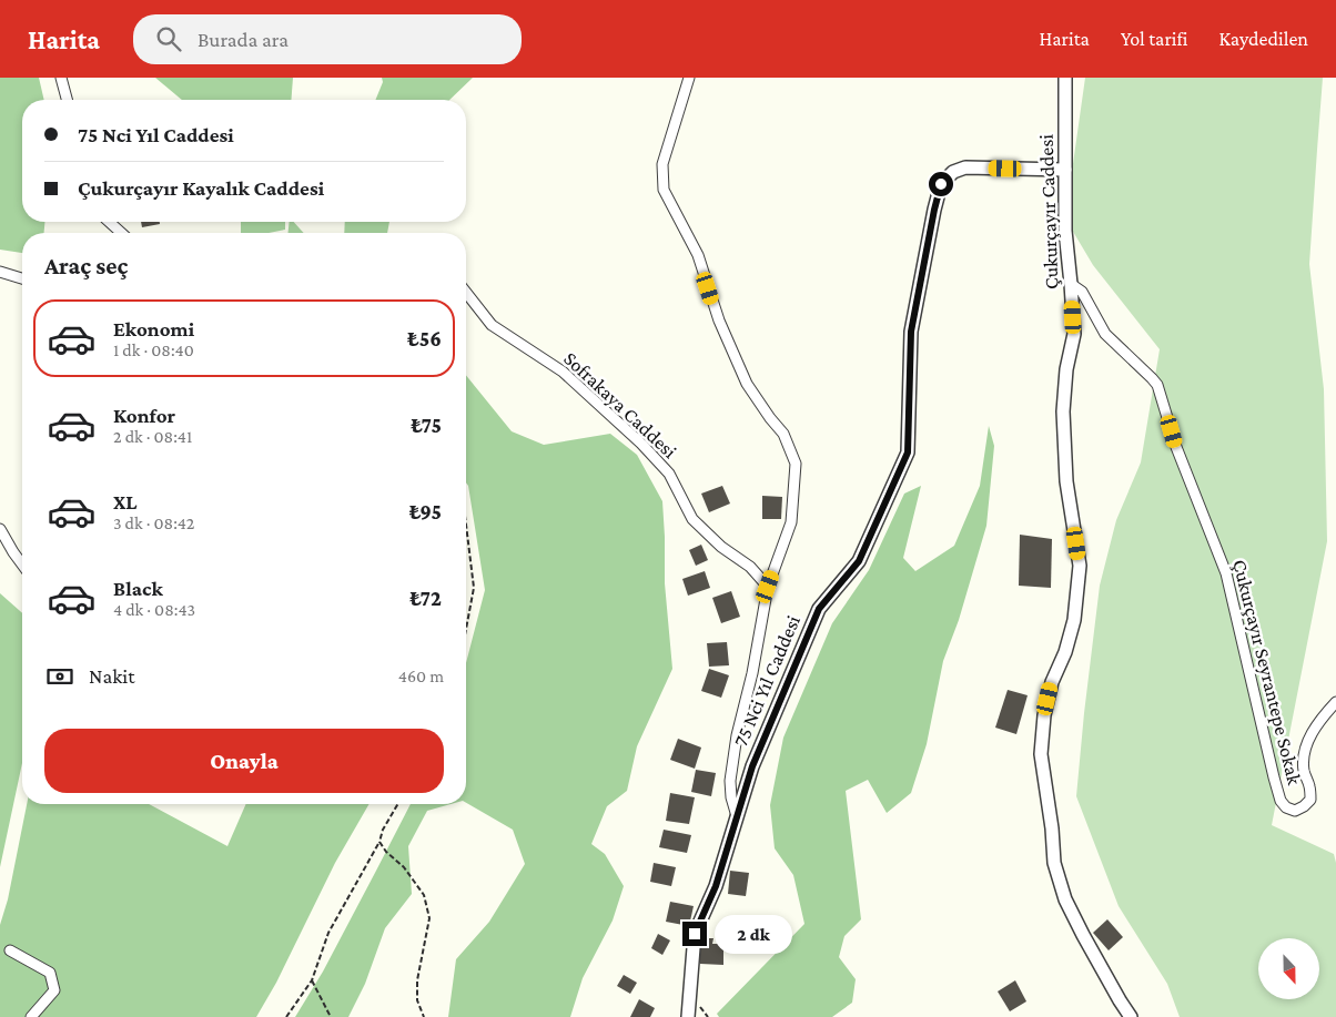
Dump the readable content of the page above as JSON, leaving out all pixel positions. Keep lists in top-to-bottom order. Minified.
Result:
{"streets":{"street":["Çukurçayır Caddesi","Sofrakaya Caddesi","Çukurçayır Seyrantepe Sokak","75 Nci Yıl Caddesi"]},"crossings":[["Çukurçayır Caddesi","Çukurçayır Seyrantepe Sokak"],["Çukurçayır Caddesi","75 Nci Yıl Caddesi"]],"north":"bottom","page":{"header":"Harita","search":"Burada ara","nav":["Harita","Yol tarifi","Kaydedilen"],"banner":["75 Nci Yıl Caddesi","Çukurçayır Kayalık Caddesi"],"heading":"Araç seç","list":[{"name":"Ekonomi","note":"1 dk · 08:40","value":"₺56"},{"name":"Konfor","note":"2 dk · 08:41","value":"₺75"},{"name":"XL","note":"3 dk · 08:42","value":"₺95"},{"name":"Black","note":"4 dk · 08:43","value":"₺72"}],"pay":["Nakit","460 m"],"buttons":"Onayla","bubble":"2 dk"}}
